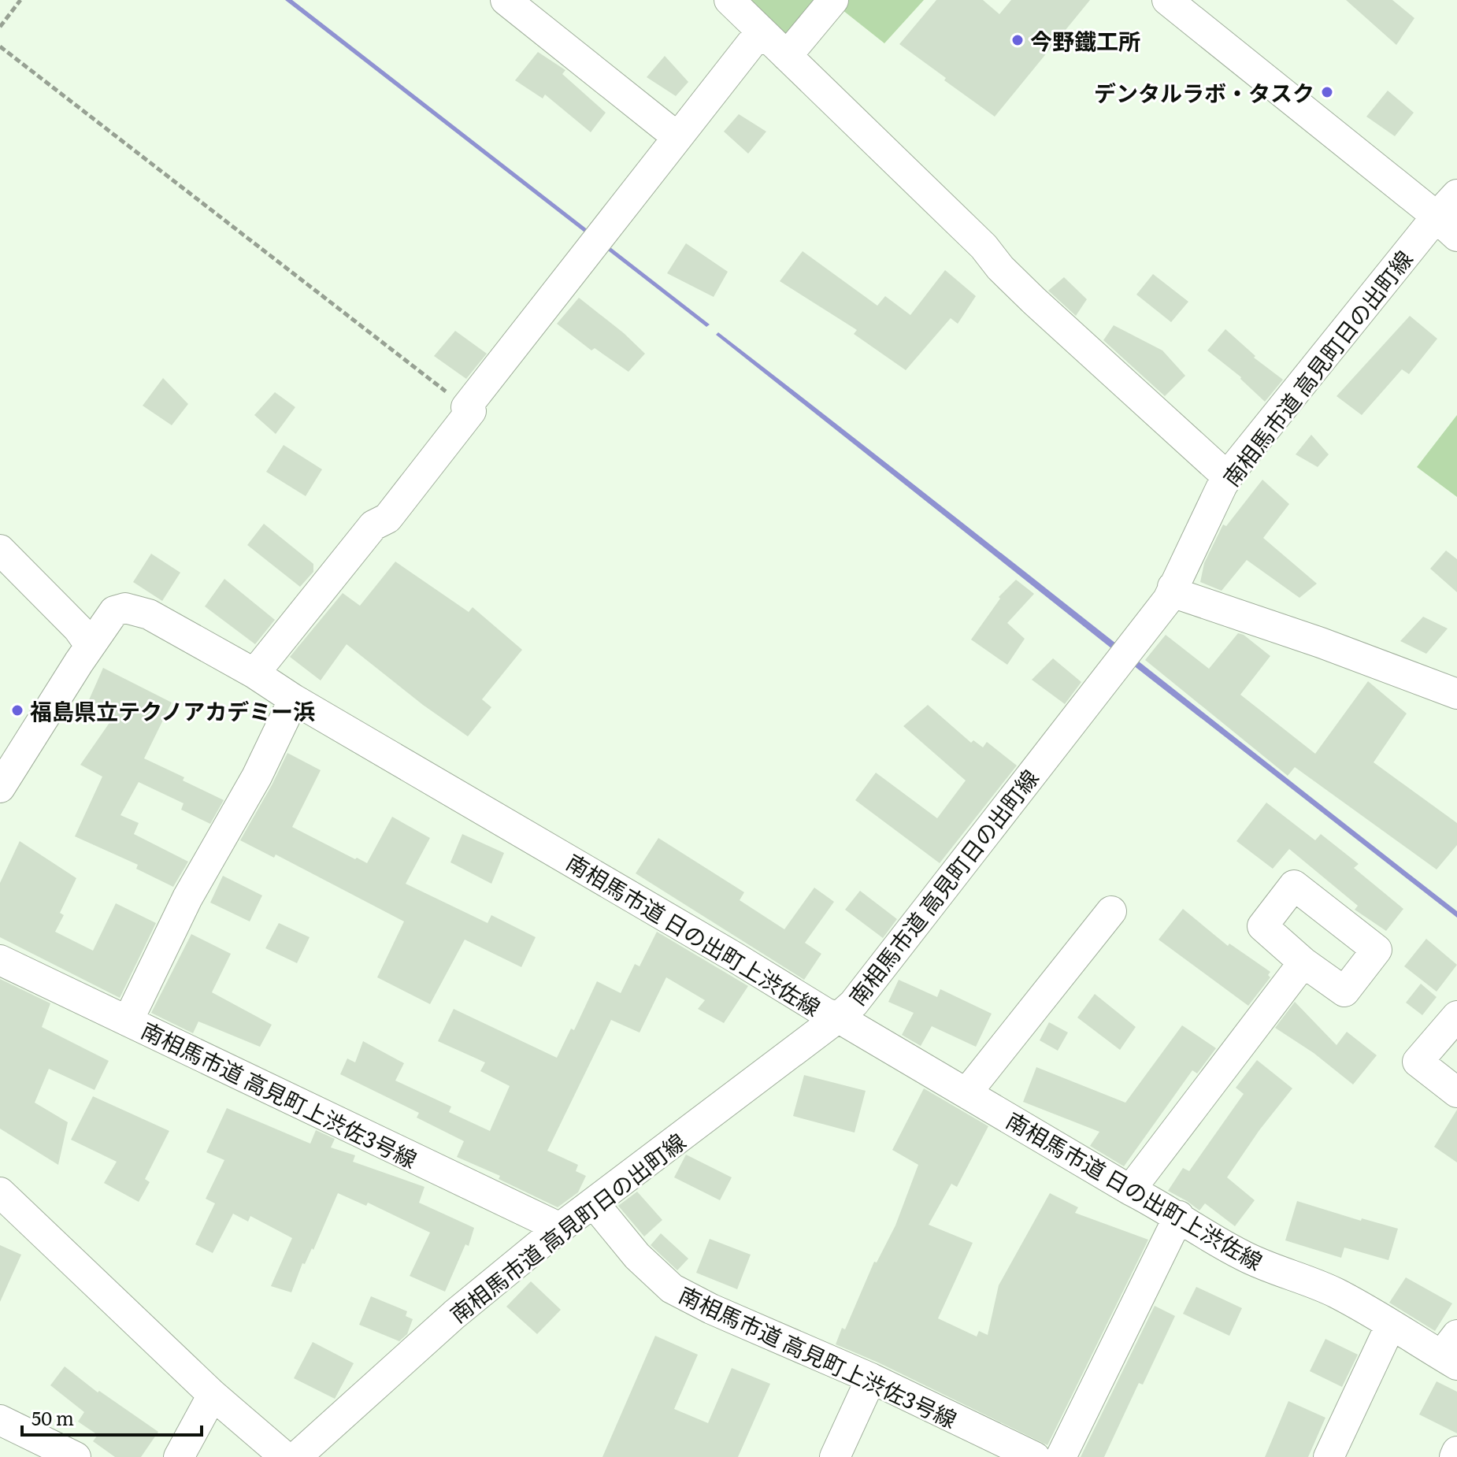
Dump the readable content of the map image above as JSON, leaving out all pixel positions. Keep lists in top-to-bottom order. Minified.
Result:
{"streets":{"street":["南相馬市道 高見町日の出町線","南相馬市道 日の出町上渋佐線","南相馬市道 高見町上渋佐3号線"]},"crossings":[["南相馬市道 高見町日の出町線","南相馬市道 日の出町上渋佐線"],["南相馬市道 高見町日の出町線","南相馬市道 高見町上渋佐3号線"]],"places":["今野鐵工所","デンタルラボ・タスク","福島県立テクノアカデミー浜"],"scale_bar":"50 m"}
